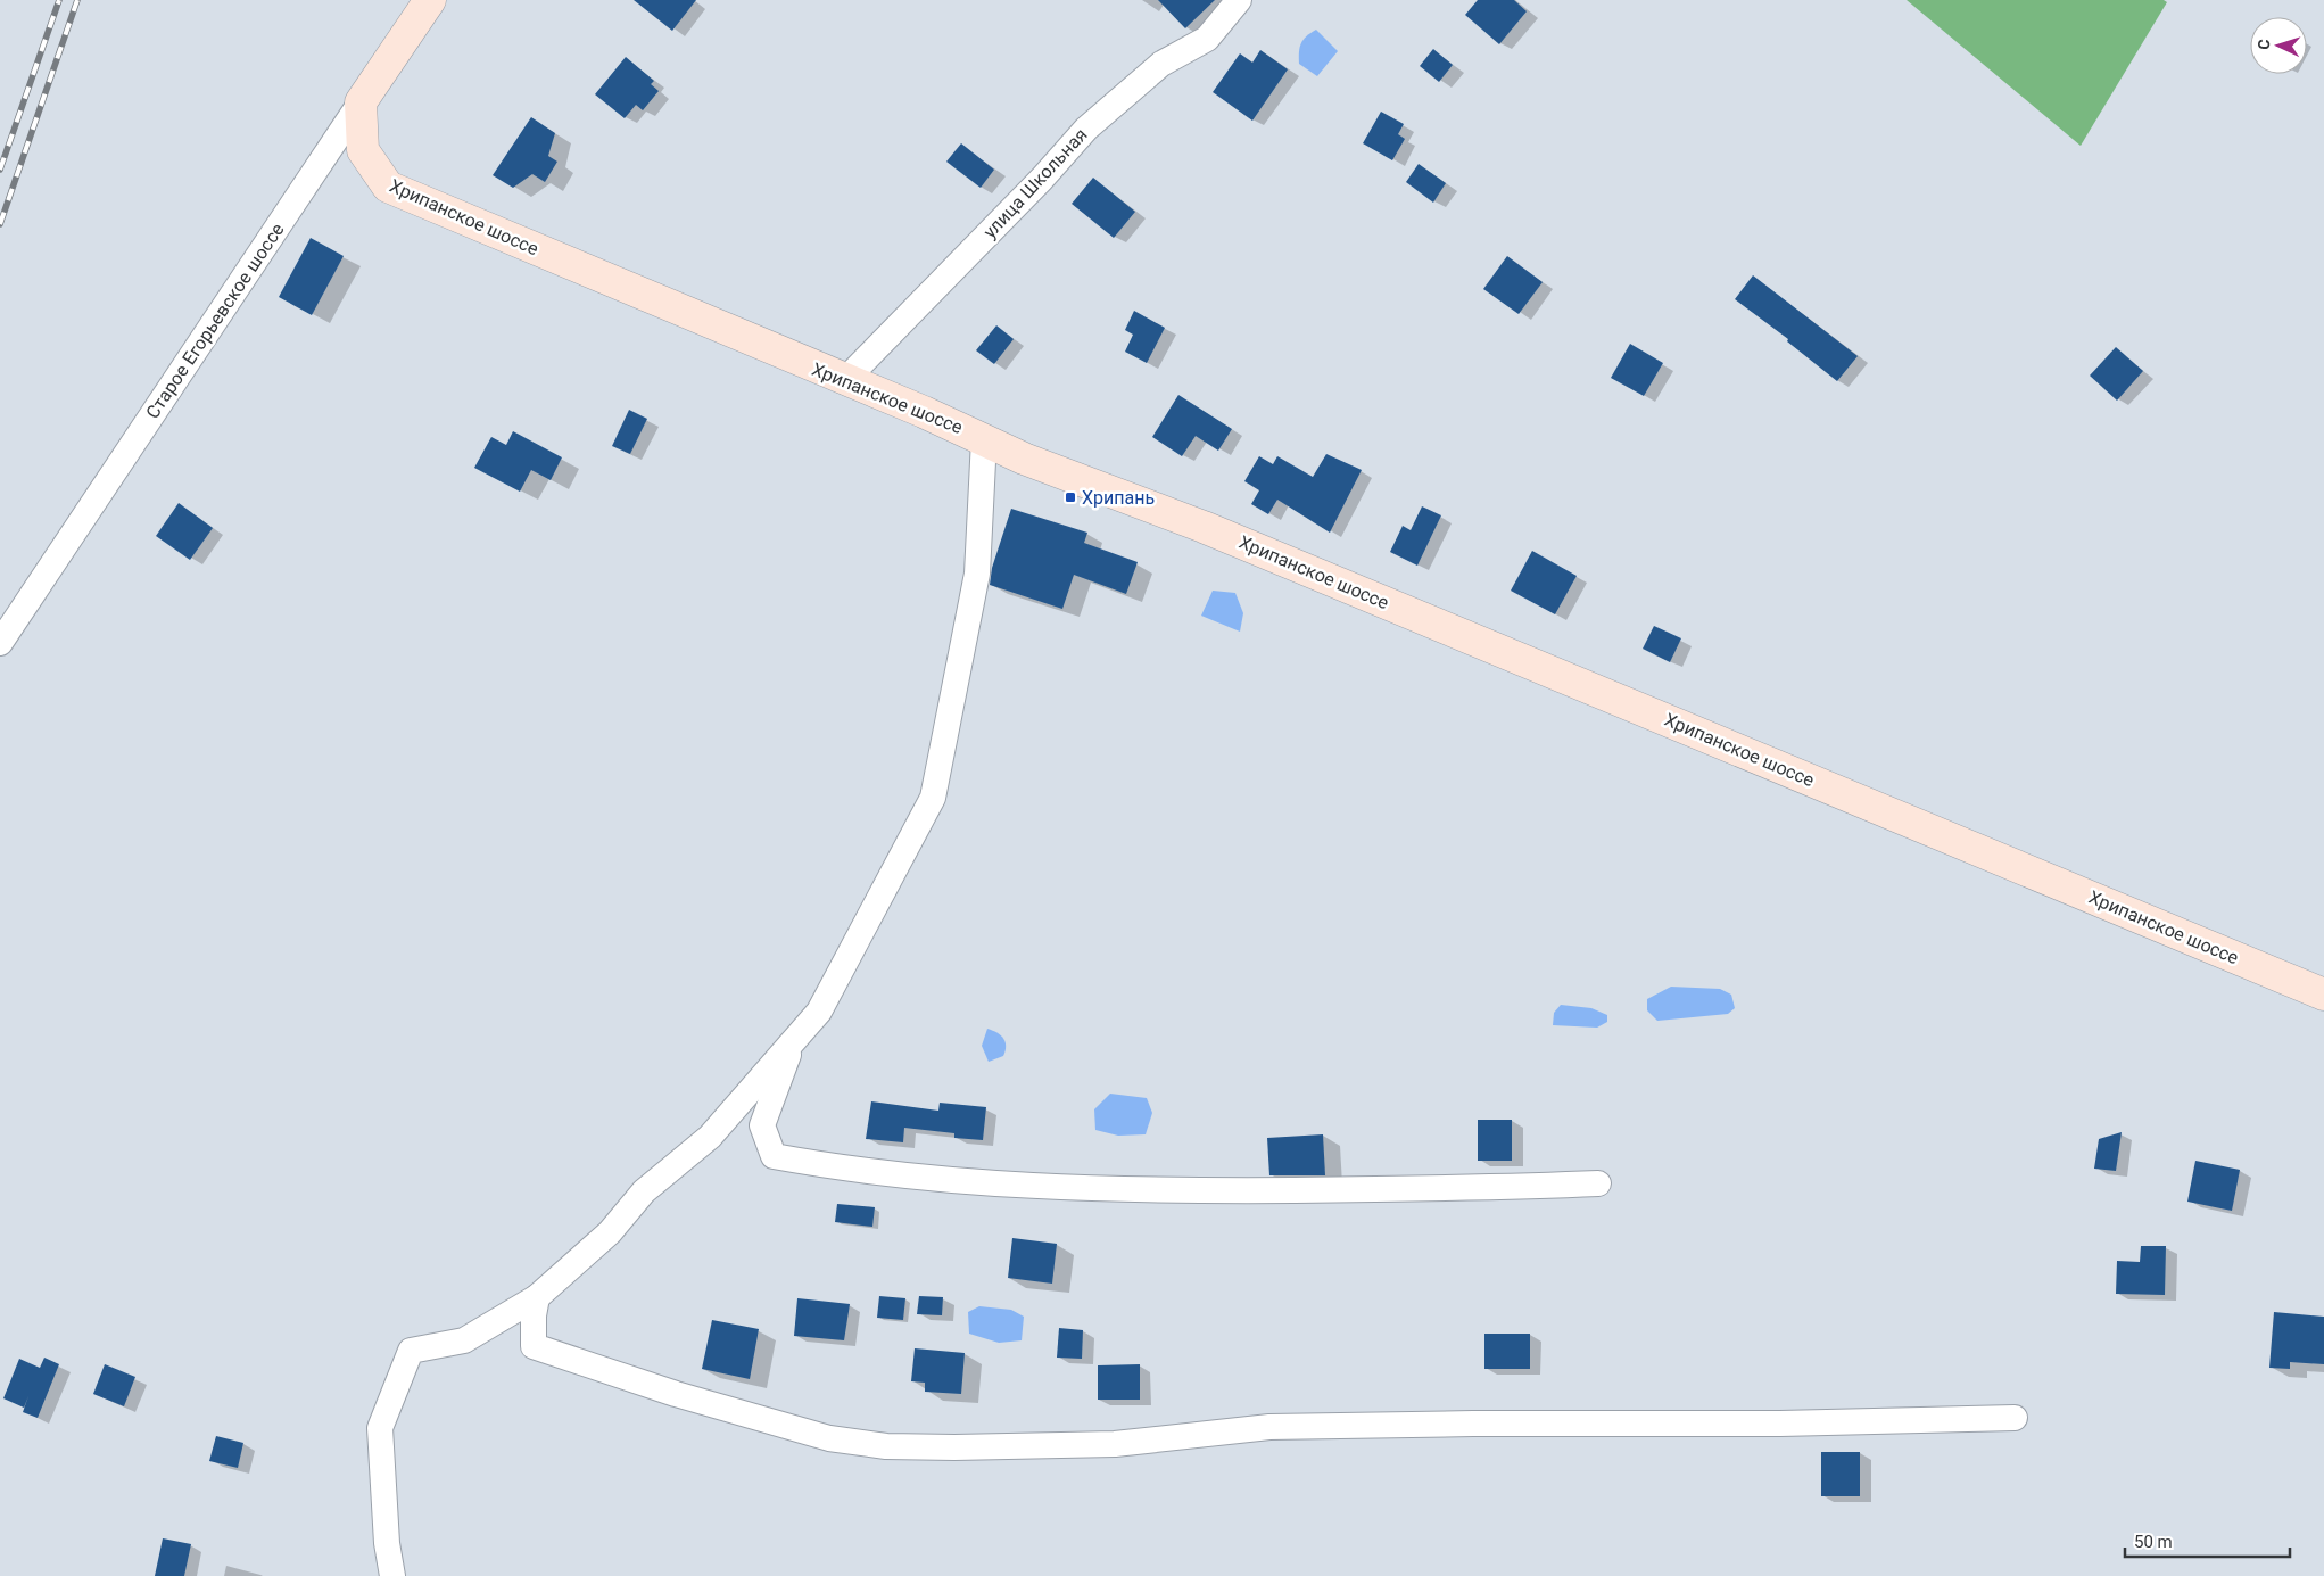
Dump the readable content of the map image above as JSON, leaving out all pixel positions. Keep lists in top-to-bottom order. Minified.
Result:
{"streets":{"main road":["Хрипанское шоссе","Старое Егорьевское шоссе"],"street":["улица Школьная"]},"crossings":[["улица Школьная","Хрипанское шоссе"],["Хрипанское шоссе","Старое Егорьевское шоссе"]],"places":{"transit":["Хрипань"]},"scale_bar":"50 m","north":"left"}
